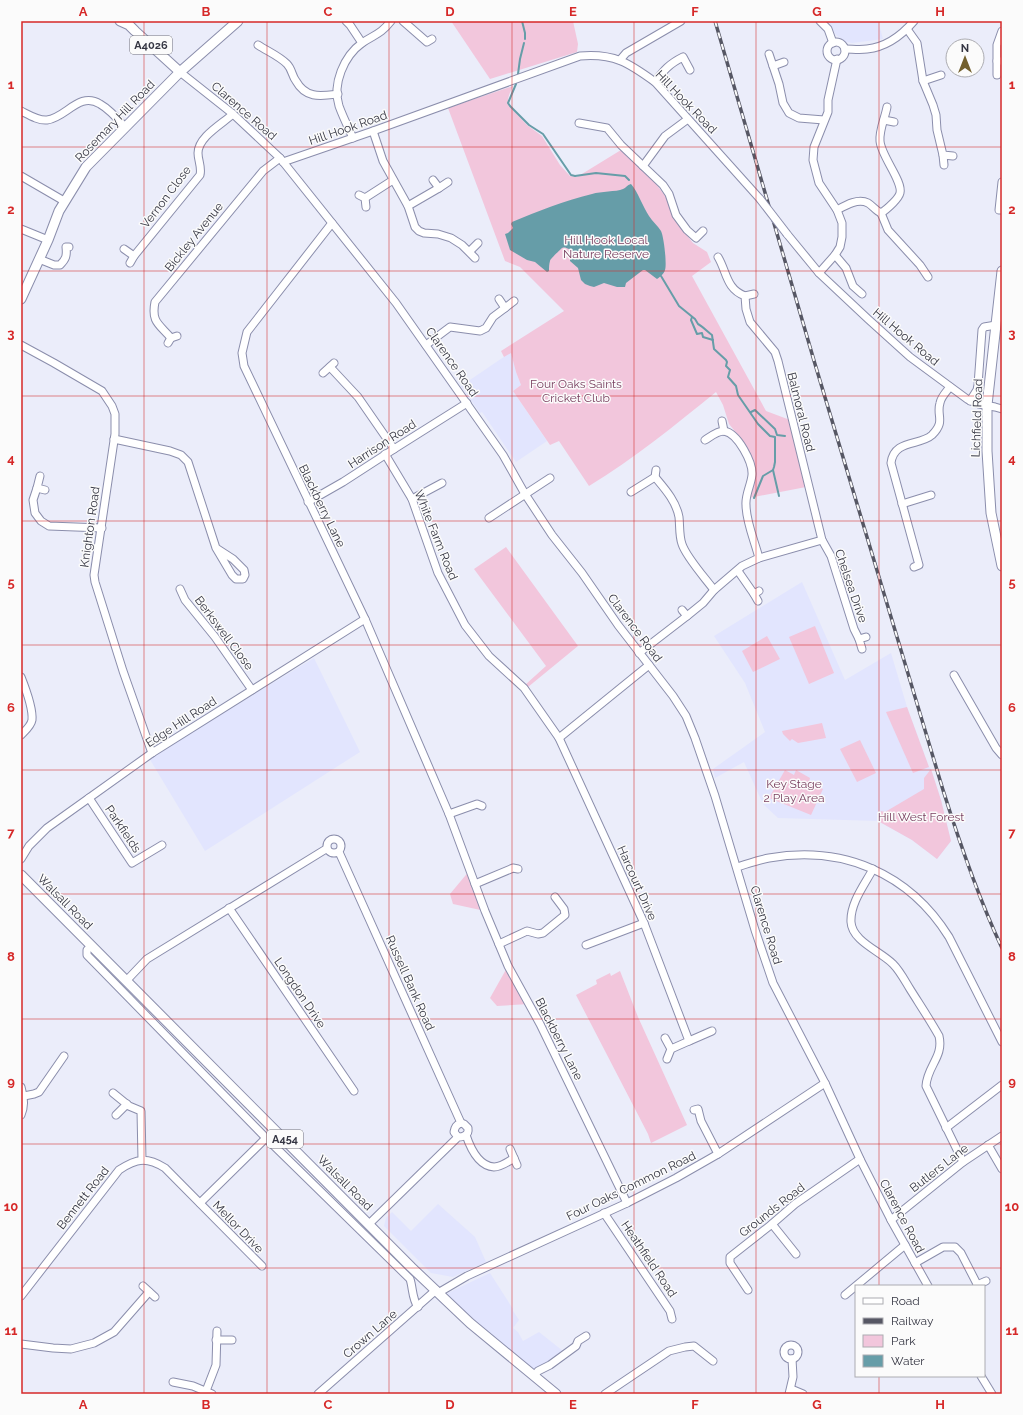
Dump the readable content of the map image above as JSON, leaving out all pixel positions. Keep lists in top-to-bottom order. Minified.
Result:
{"streets":{"main road":["A4026","Rosemary Hill Road","Lichfield Road","Walsall Road","A454"],"street":["Hill Hook Road","Clarence Road","Vernon Close","Bickley Avenue","Balmoral Road","Harrison Road","Blackberry Lane","Knighton Road","White Farm Road","Chelsea Drive","Berkswell Close","Edge Hill Road","Parkfields","Harcourt Drive","Russell Bank Road","Longdon Drive","Butlers Lane","Four Oaks Common Road","Bennett Road","Grounds Road","Mellor Drive","Heathfield Road","Crown Lane"]},"crossings":[["A4026","Clarence Road"],["A4026","Rosemary Hill Road"],["Hill Hook Road","Clarence Road"],["Hill Hook Road","Bickley Avenue"],["Hill Hook Road","Lichfield Road"],["Clarence Road","Rosemary Hill Road"],["Clarence Road","Vernon Close"],["Clarence Road","Bickley Avenue"],["Clarence Road","Harrison Road"],["Clarence Road","Blackberry Lane"],["Clarence Road","Butlers Lane"],["Clarence Road","Four Oaks Common Road"],["Clarence Road","Grounds Road"],["Balmoral Road","Chelsea Drive"],["Harrison Road","Blackberry Lane"],["Harrison Road","White Farm Road"],["Blackberry Lane","Edge Hill Road"],["Blackberry Lane","Four Oaks Common Road"],["Knighton Road","Edge Hill Road"],["White Farm Road","Harcourt Drive"],["Berkswell Close","Edge Hill Road"],["Edge Hill Road","Parkfields"],["Walsall Road","Russell Bank Road"],["Walsall Road","Four Oaks Common Road"],["Walsall Road","Crown Lane"],["Russell Bank Road","Longdon Drive"],["Four Oaks Common Road","Heathfield Road"],["Four Oaks Common Road","Crown Lane"]],"parks":["Hill Hook Local Nature Reserve","Four Oaks Saints Cricket Club","Key Stage 2 Play Area","Hill West Forest"],"legend":["Road","Railway","Park","Water"],"north":"top","grid":{"columns":["A","B","C","D","E","F","G","H"],"rows":["1","2","3","4","5","6","7","8","9","10","11"]}}
